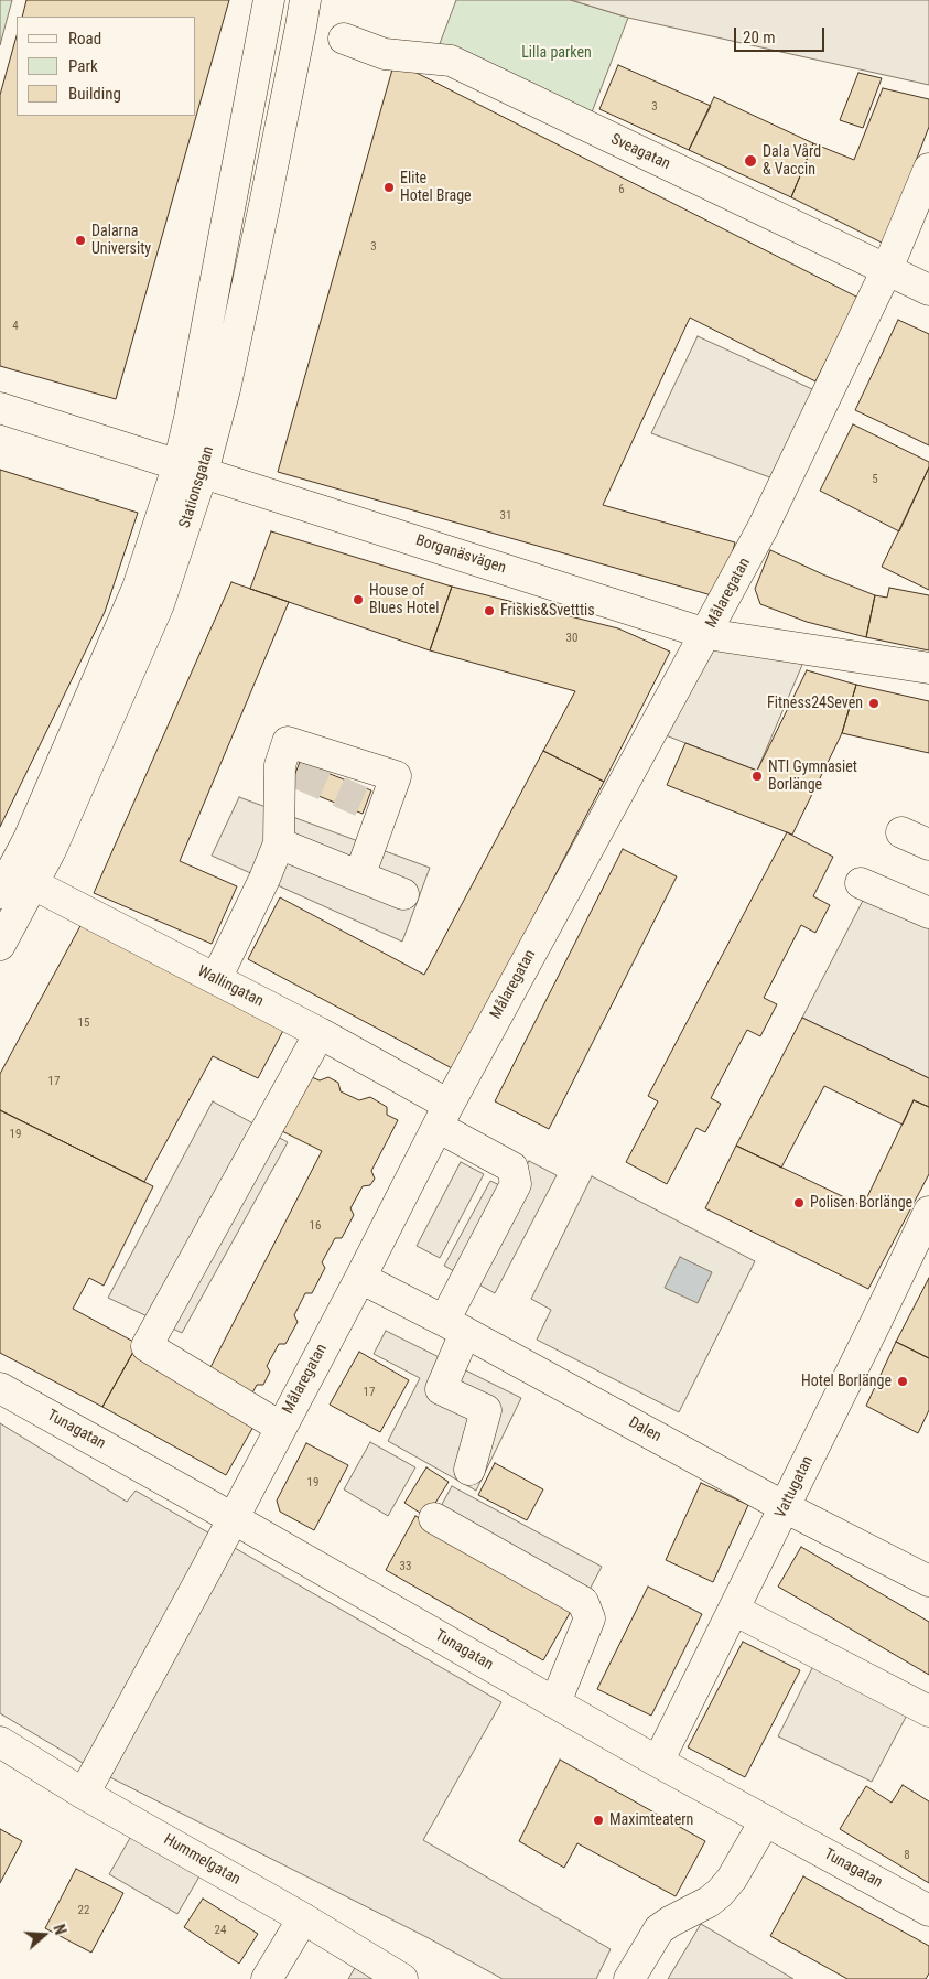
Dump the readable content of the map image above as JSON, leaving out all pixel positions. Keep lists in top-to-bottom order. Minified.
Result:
{"streets":{"street":["Sveagatan","Stationsgatan","Borganäsvägen","Målaregatan","Wallingatan","Tunagatan","Dalen","Vattugatan","Hummelgatan"]},"crossings":[["Sveagatan","Målaregatan"],["Stationsgatan","Borganäsvägen"],["Stationsgatan","Wallingatan"],["Borganäsvägen","Målaregatan"],["Målaregatan","Wallingatan"],["Målaregatan","Tunagatan"],["Målaregatan","Dalen"],["Målaregatan","Hummelgatan"],["Wallingatan","Dalen"],["Tunagatan","Vattugatan"],["Dalen","Vattugatan"]],"parks":["Lilla parken"],"places":["Dala Vård & Vaccin","Elite Hotel Brage","Dalarna University","House of Blues Hotel","Friskis&Svetttis","Fitness24Seven","NTI Gymnasiet Borlänge","Polisen Borlänge","Hotel Borlänge","Maximteatern"],"house_numbers":["3","6","3","4","5","31","30","15","17","19","16","17","19","33","8","22","24"],"legend":["Road","Park","Building"],"scale_bar":"20 m","north":"right"}
